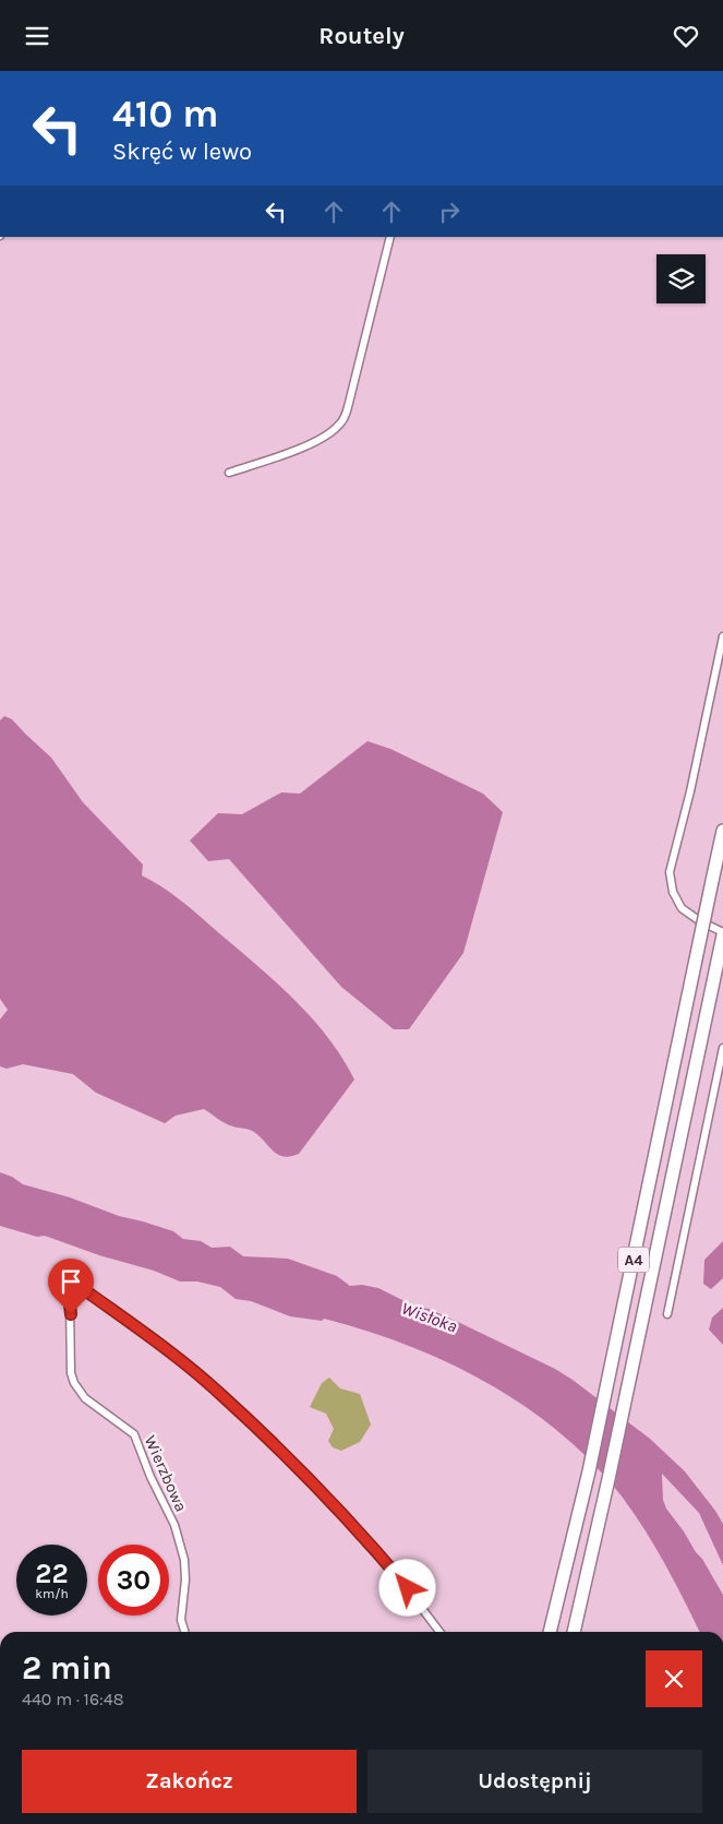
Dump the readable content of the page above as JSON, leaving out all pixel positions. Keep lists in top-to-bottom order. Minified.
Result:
{"streets":{"highway":["A4"],"street":["Wierzbowa"]},"water":["Wisłoka"],"page":{"header":"Routely","turn":["410 m","Skręć w lewo"],"speed":"22 km/h","limit":"30","heading":["2 min","440 m · 16:48"],"buttons":["Zakończ","Udostępnij"]}}
